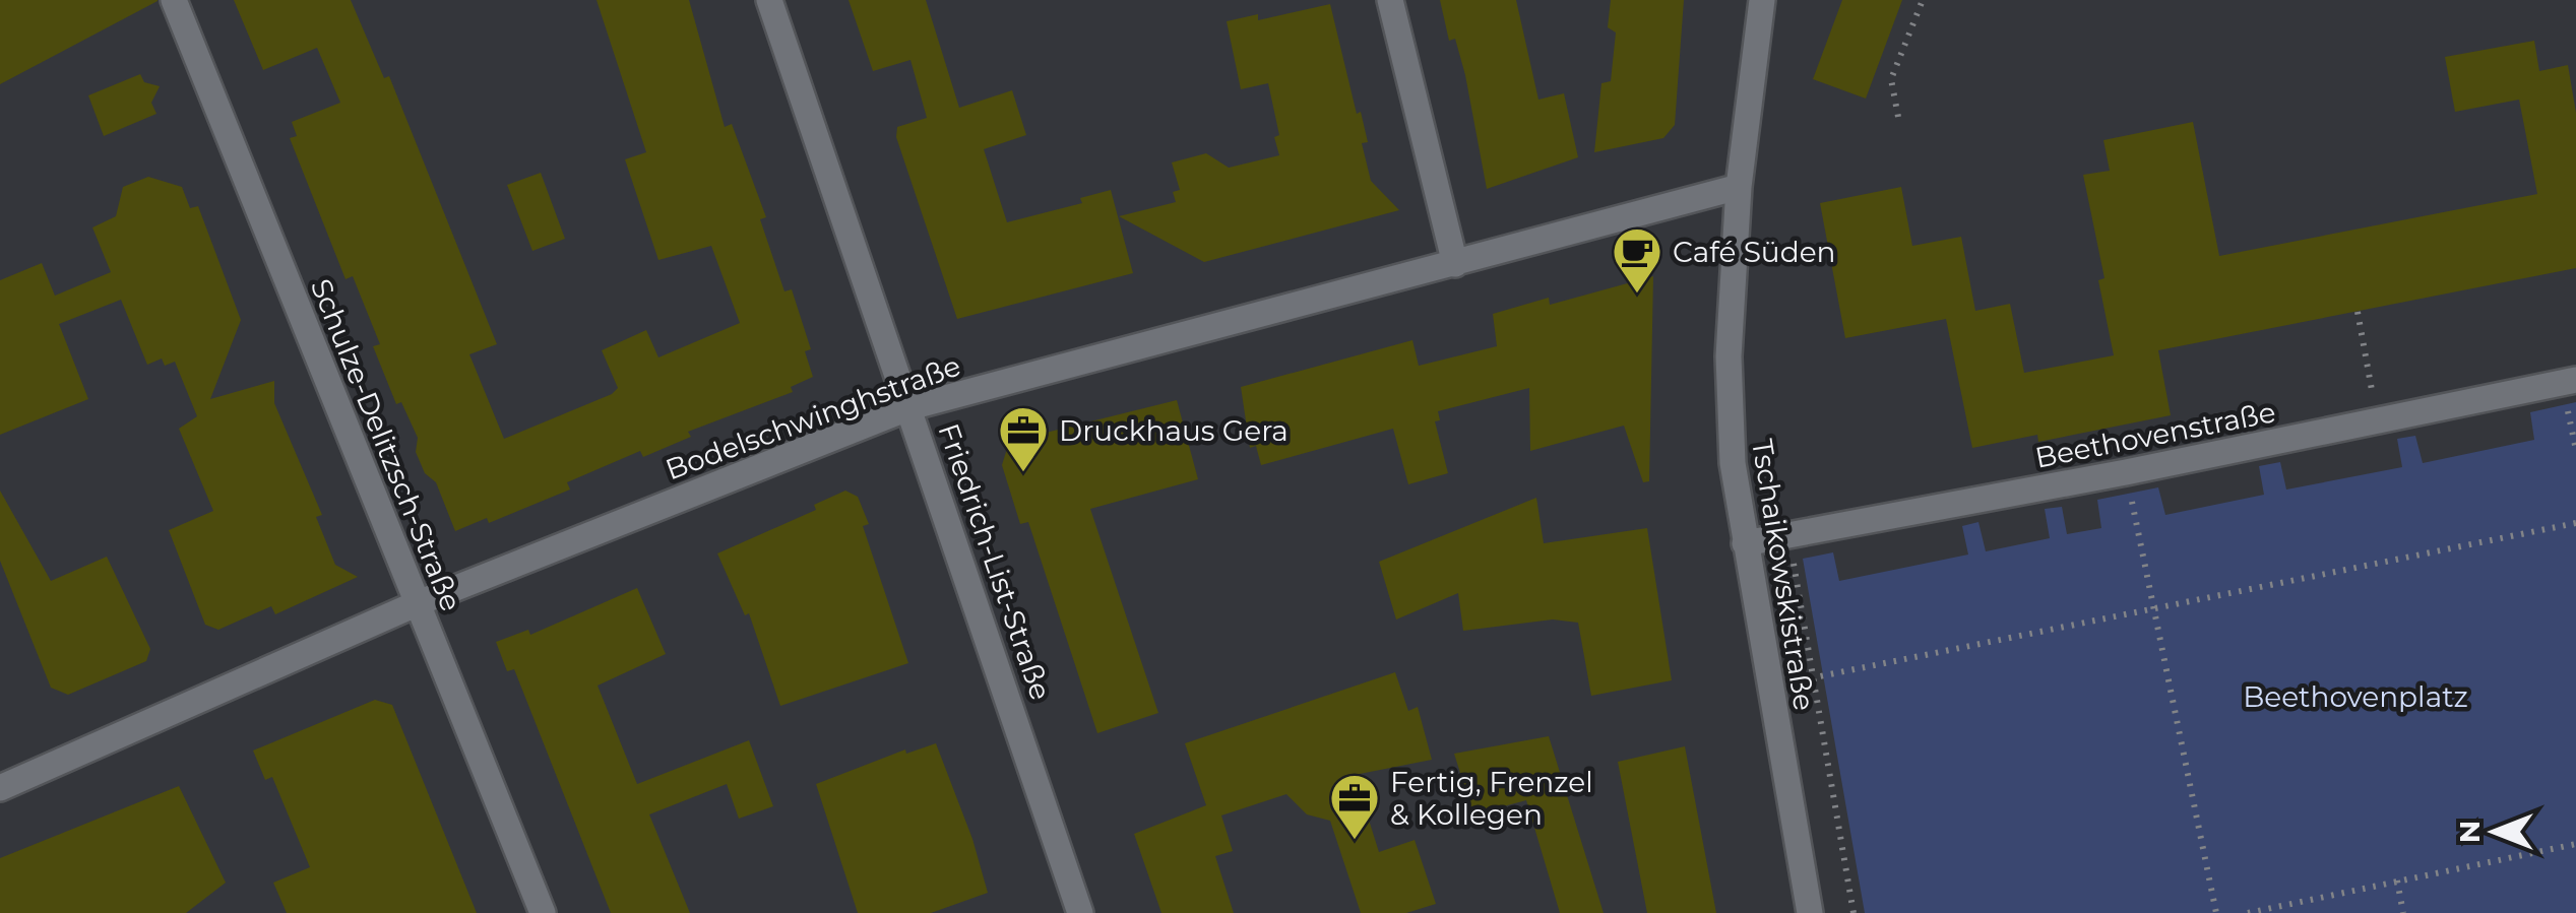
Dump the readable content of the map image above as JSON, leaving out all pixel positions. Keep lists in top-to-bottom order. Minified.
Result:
{"streets":{"street":["Bodelschwinghstraße","Beethovenstraße","Schulze-Delitzsch-Straße","Friedrich-List-Straße","Tschaikowskistraße"]},"crossings":[["Bodelschwinghstraße","Schulze-Delitzsch-Straße"],["Bodelschwinghstraße","Friedrich-List-Straße"],["Bodelschwinghstraße","Tschaikowskistraße"],["Beethovenstraße","Tschaikowskistraße"]],"parks":["Beethovenplatz"],"places":{"cafe":["Café Süden"],"office":["Druckhaus Gera","Fertig, Frenzel & Kollegen"]},"north":"left"}
